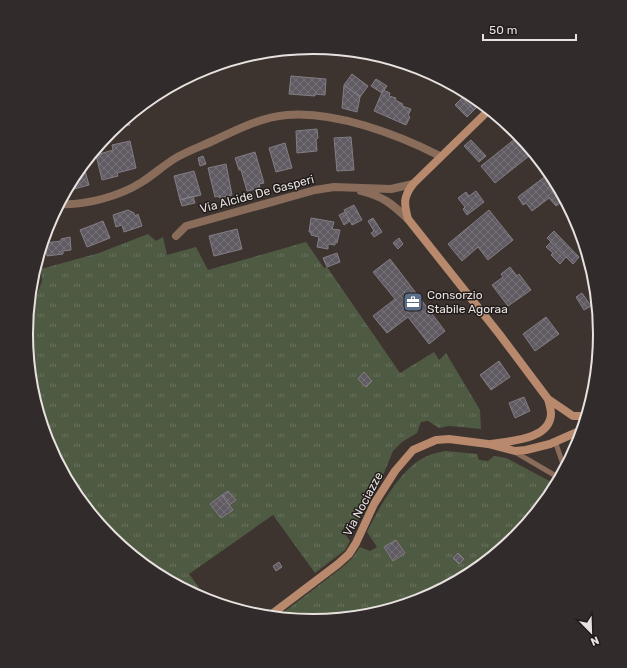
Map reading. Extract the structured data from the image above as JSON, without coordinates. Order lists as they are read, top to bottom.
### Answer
{
  "streets": {
    "street": ["Via Alcide De Gasperi", "Via Nociazze"]
  },
  "places": {
    "office": ["Consorzio Stabile Agoraa"]
  },
  "scale_bar": "50 m",
  "north": "bottom right"
}
